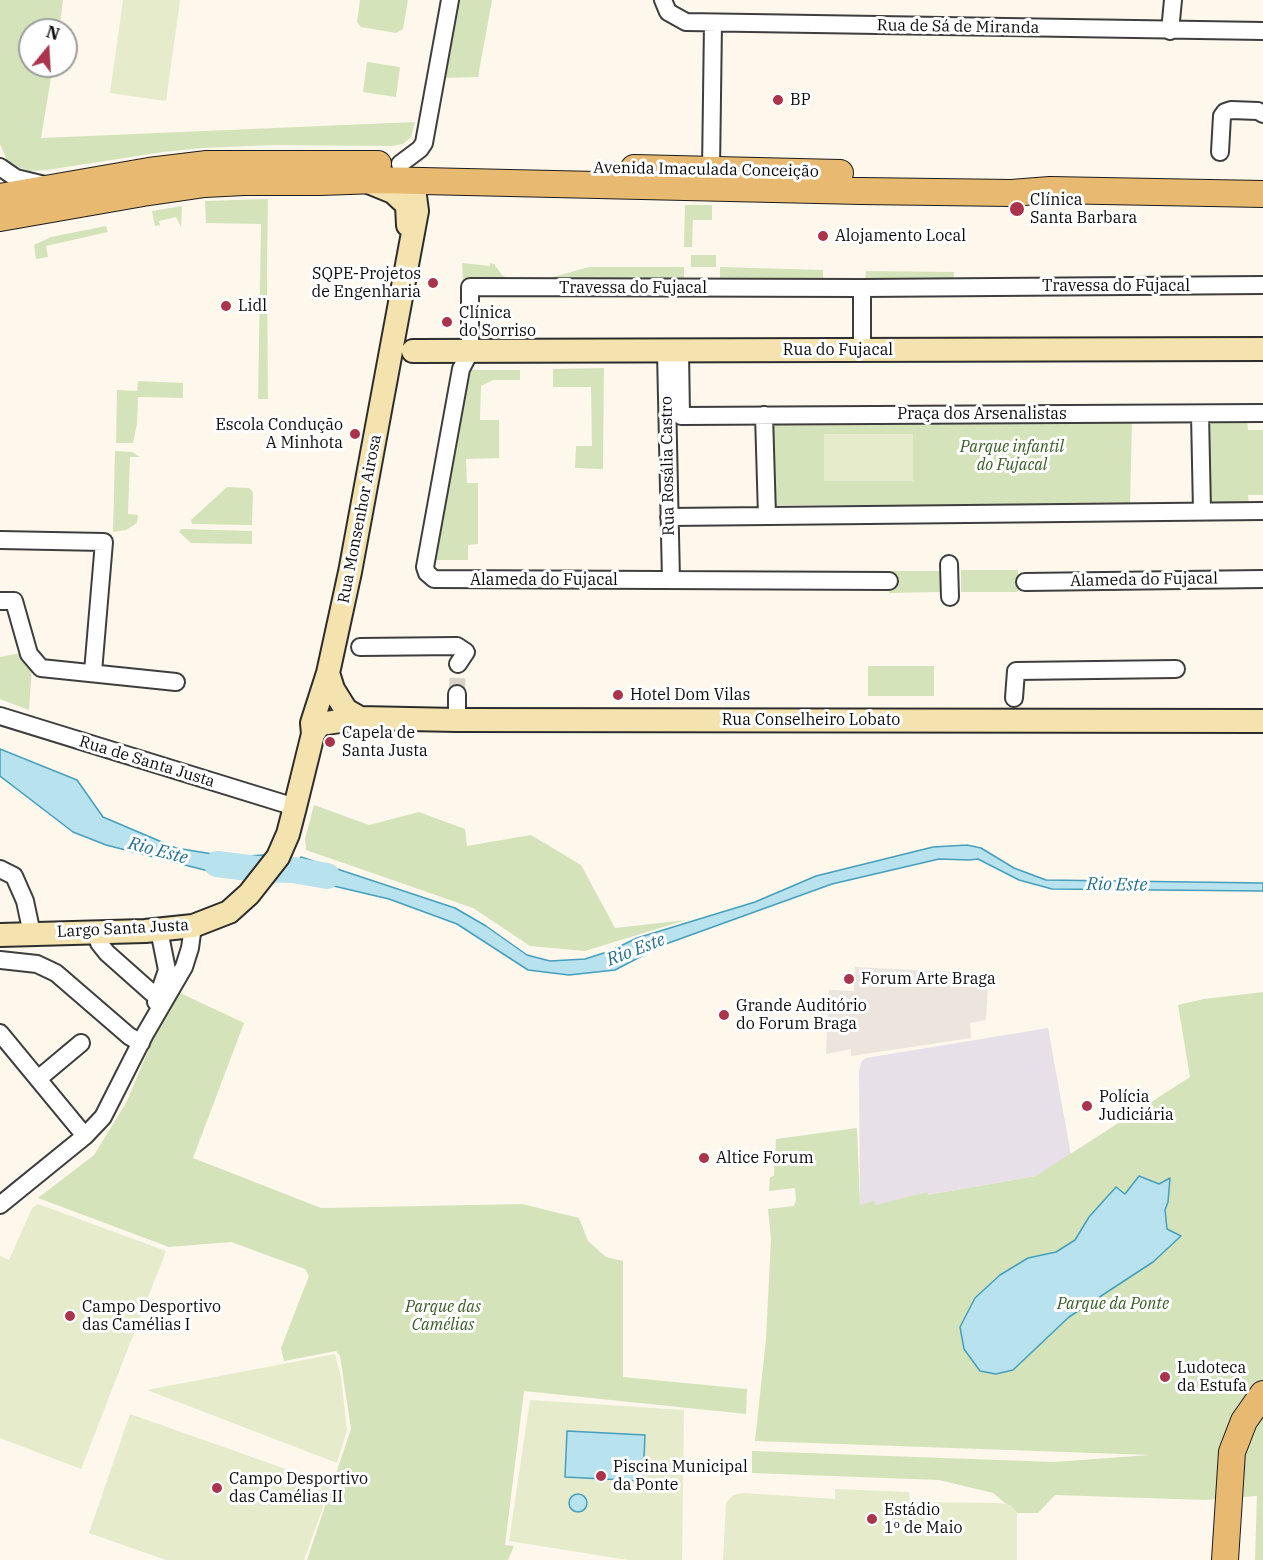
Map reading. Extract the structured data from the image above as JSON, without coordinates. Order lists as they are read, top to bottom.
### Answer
{
  "streets": {
    "main road": [
      "Avenida Imaculada Conceição",
      "Rua do Fujacal",
      "Rua Monsenhor Airosa",
      "Rua Conselheiro Lobato",
      "Largo Santa Justa"
    ],
    "street": [
      "Rua de Sá de Miranda",
      "Travessa do Fujacal",
      "Praça dos Arsenalistas",
      "Rua Rosália Castro",
      "Alameda do Fujacal",
      "Rua de Santa Justa"
    ]
  },
  "crossings": [
    ["Travessa do Fujacal", "Rua do Fujacal"],
    ["Travessa do Fujacal", "Alameda do Fujacal"],
    ["Rua do Fujacal", "Praça dos Arsenalistas"],
    ["Rua do Fujacal", "Rua Rosália Castro"],
    ["Rua do Fujacal", "Alameda do Fujacal"],
    ["Praça dos Arsenalistas", "Rua Rosália Castro"],
    ["Rua Rosália Castro", "Alameda do Fujacal"],
    ["Rua Monsenhor Airosa", "Rua Conselheiro Lobato"],
    ["Rua de Santa Justa", "Largo Santa Justa"]
  ],
  "water": ["Rio Este"],
  "parks": ["Parque infantil do Fujacal", "Parque da Ponte", "Parque das Camélias"],
  "places": [
    "BP",
    "Clínica Santa Barbara",
    "Alojamento Local",
    "SQPE-Projetos de Engenharia",
    "Lidl",
    "Clínica do Sorriso",
    "Escola Condução A Minhota",
    "Hotel Dom Vilas",
    "Capela de Santa Justa",
    "Forum Arte Braga",
    "Grande Auditório do Forum Braga",
    "Polícia Judiciária",
    "Altice Forum",
    "Campo Desportivo das Camélias I",
    "Ludoteca da Estufa",
    "Piscina Municipal da Ponte",
    "Campo Desportivo das Camélias II",
    "Estádio 1º de Maio"
  ],
  "north": "top"
}
